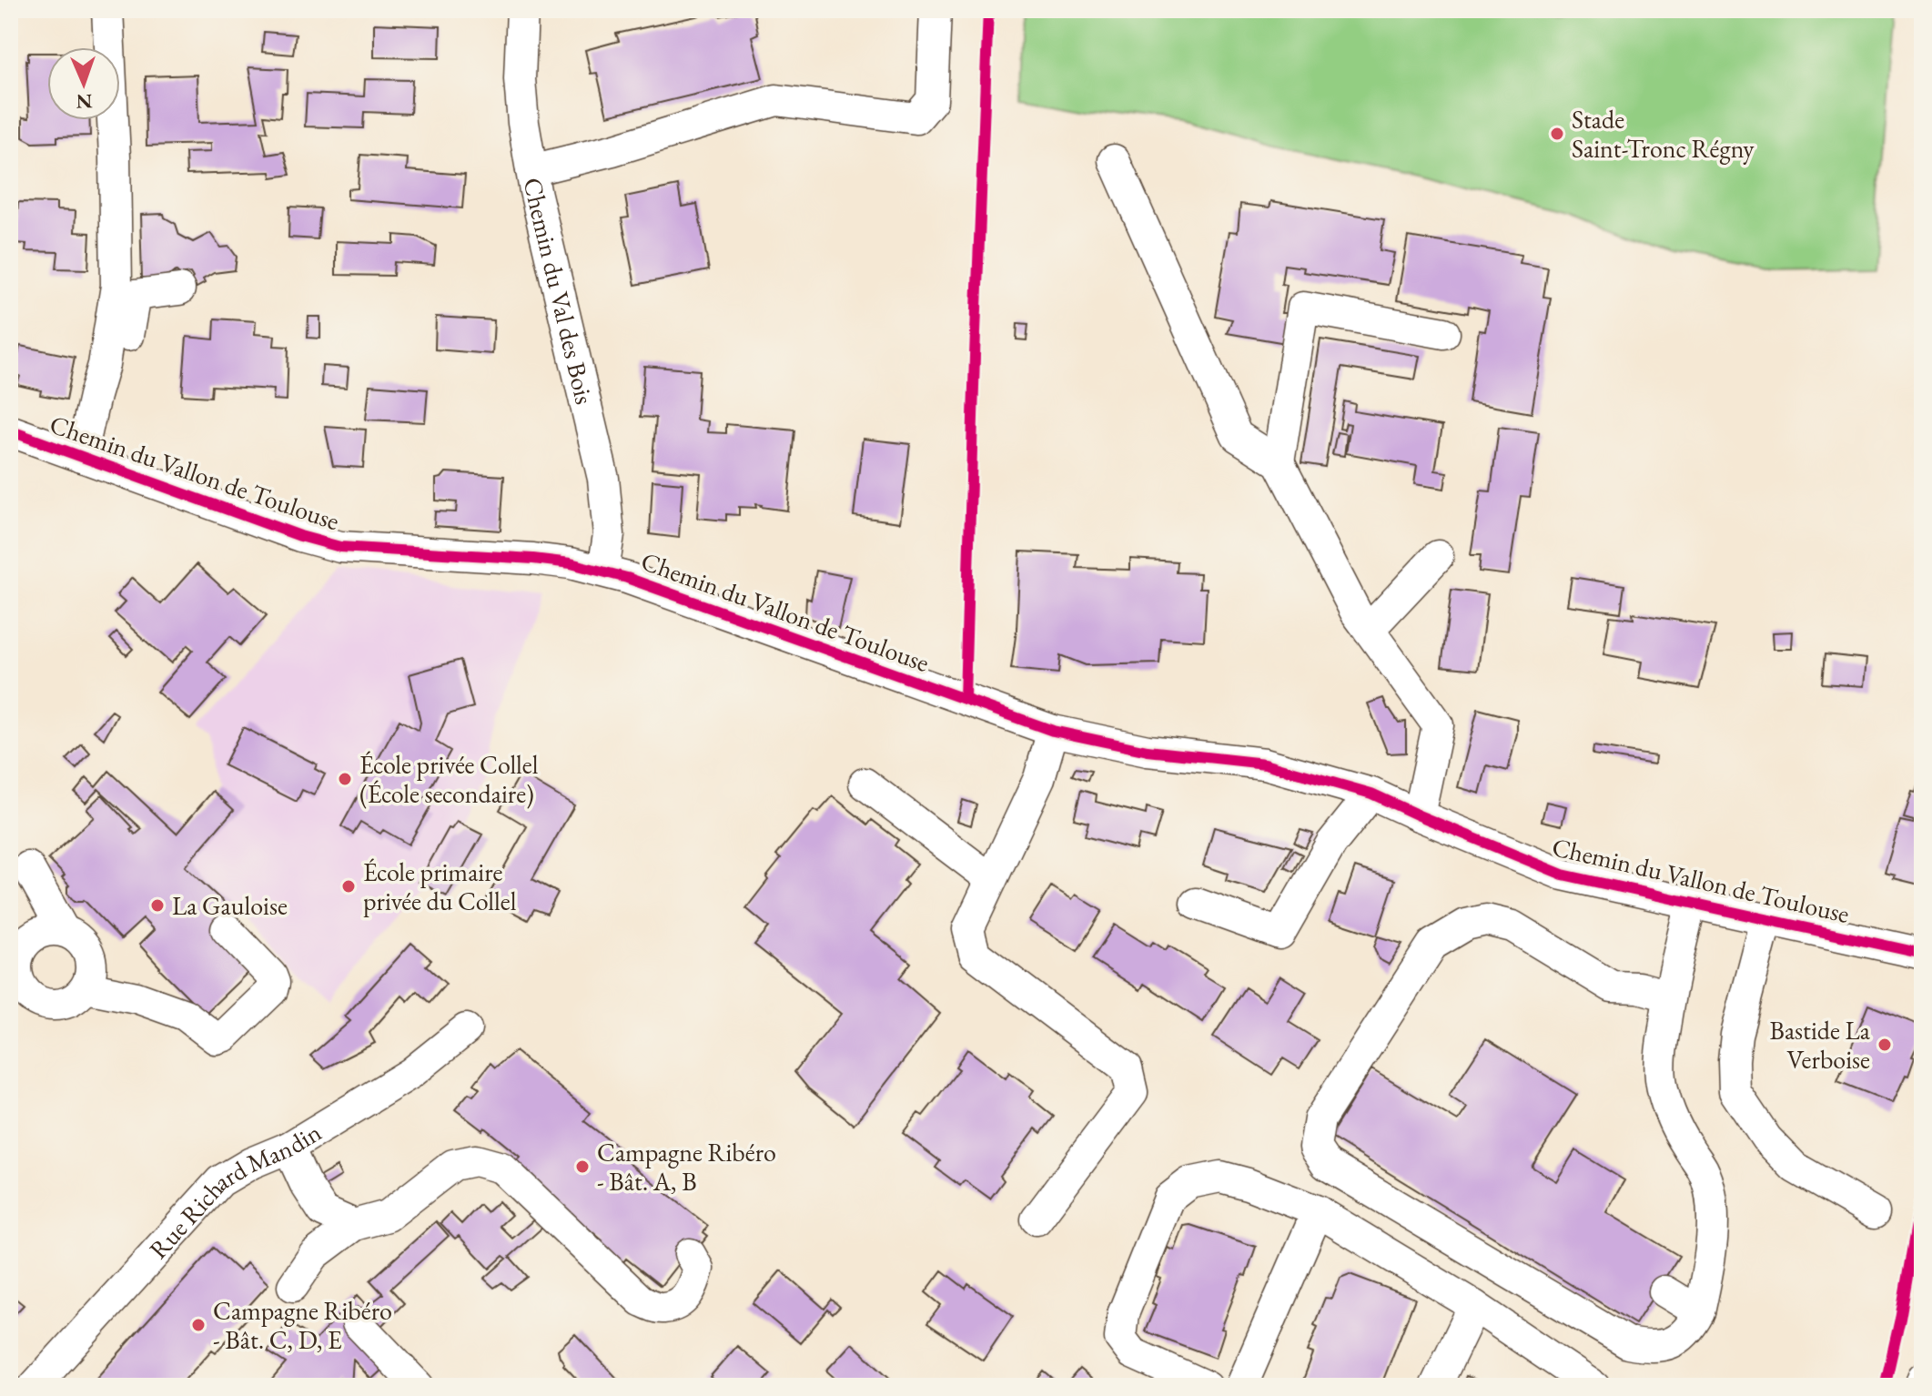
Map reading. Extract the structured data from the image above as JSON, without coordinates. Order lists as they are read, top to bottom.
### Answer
{
  "streets": {
    "street": ["Chemin du Val des Bois", "Chemin du Vallon de Toulouse", "Rue Richard Mandin"]
  },
  "crossings": [
    ["Chemin du Val des Bois", "Chemin du Vallon de Toulouse"]
  ],
  "places": [
    "Stade Saint-Tronc Régny",
    "École privée Collel (École secondaire)",
    "École primaire privée du Collel",
    "La Gauloise",
    "Bastide La Verboise",
    "Campagne Ribéro - Bât. A, B",
    "Campagne Ribéro - Bât. C, D, E"
  ],
  "north": "bottom"
}
